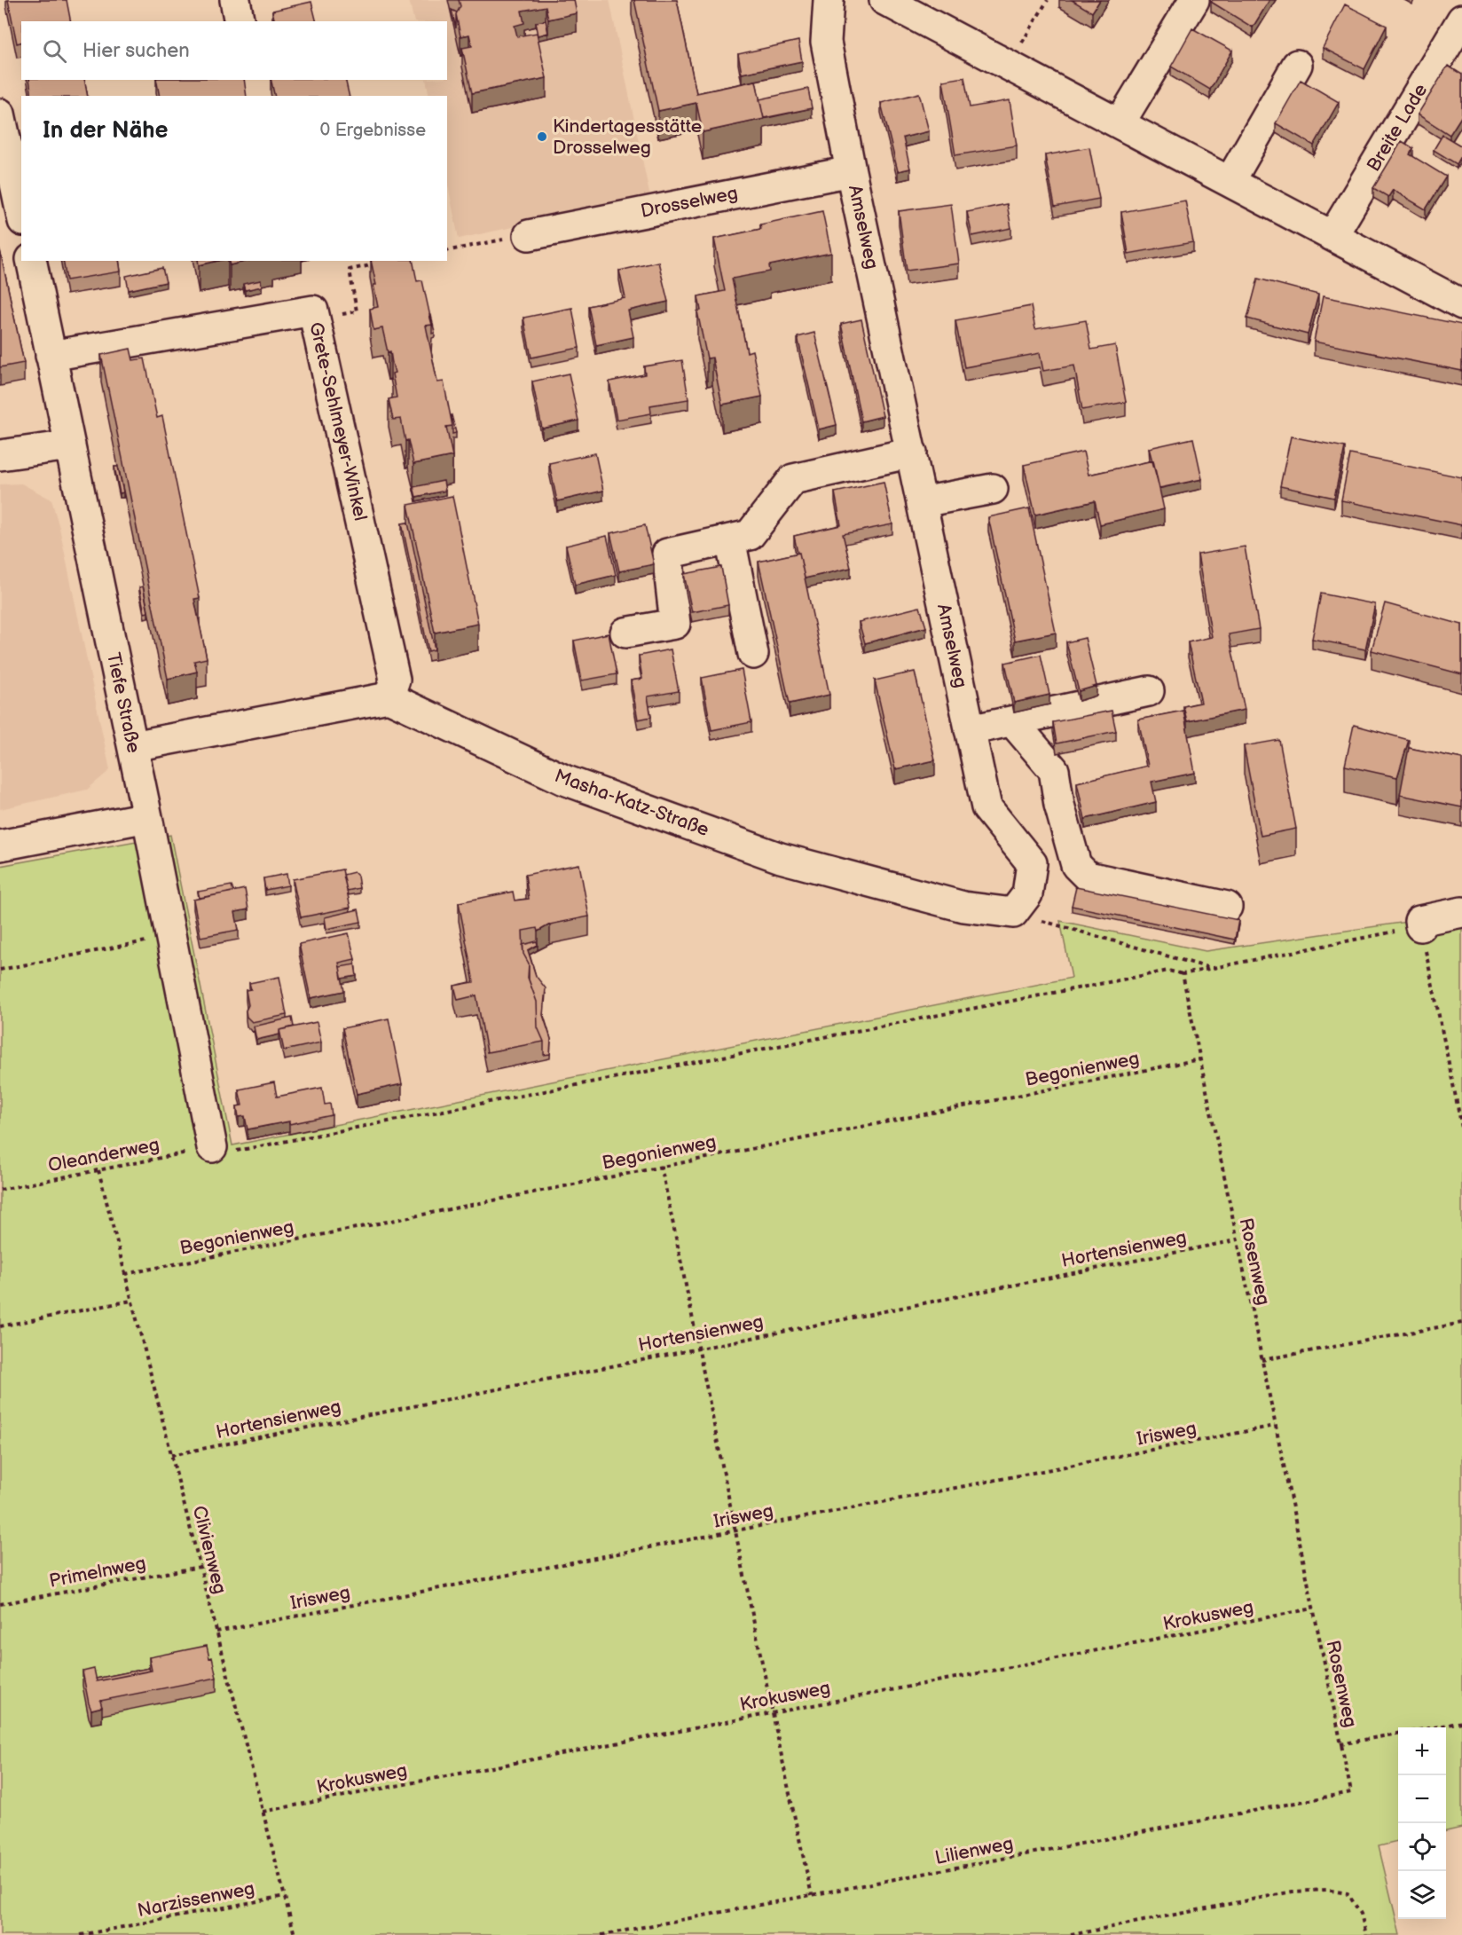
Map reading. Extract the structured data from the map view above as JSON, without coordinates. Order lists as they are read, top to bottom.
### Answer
{
  "streets": {
    "street": [
      "Breite Lade",
      "Drosselweg",
      "Amselweg",
      "Grete-Sehlmeyer-Winkel",
      "Tiefe Straße",
      "Masha-Katz-Straße"
    ],
    "path": [
      "Begonienweg",
      "Oleanderweg",
      "Hortensienweg",
      "Rosenweg",
      "Irisweg",
      "Clivienweg",
      "Primelnweg",
      "Krokusweg",
      "Lilienweg",
      "Narzissenweg"
    ]
  },
  "crossings": [
    ["Drosselweg", "Amselweg"],
    ["Amselweg", "Masha-Katz-Straße"],
    ["Grete-Sehlmeyer-Winkel", "Tiefe Straße"],
    ["Grete-Sehlmeyer-Winkel", "Masha-Katz-Straße"],
    ["Tiefe Straße", "Oleanderweg"],
    ["Begonienweg", "Rosenweg"],
    ["Begonienweg", "Clivienweg"],
    ["Oleanderweg", "Rosenweg"],
    ["Oleanderweg", "Clivienweg"],
    ["Hortensienweg", "Rosenweg"],
    ["Hortensienweg", "Clivienweg"],
    ["Rosenweg", "Irisweg"],
    ["Rosenweg", "Krokusweg"],
    ["Rosenweg", "Lilienweg"],
    ["Irisweg", "Clivienweg"],
    ["Clivienweg", "Primelnweg"],
    ["Clivienweg", "Krokusweg"],
    ["Clivienweg", "Narzissenweg"]
  ],
  "places": ["Kindertagesstätte Drosselweg"],
  "page": {
    "search": "Hier suchen",
    "heading": ["In der Nähe", "0 Ergebnisse"],
    "map_buttons": ["+", "−"]
  }
}
